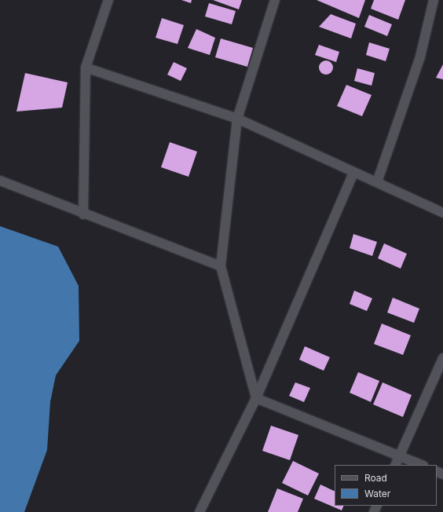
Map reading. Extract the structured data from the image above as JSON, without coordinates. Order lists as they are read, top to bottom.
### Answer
{
  "legend": ["Road", "Water"]
}
